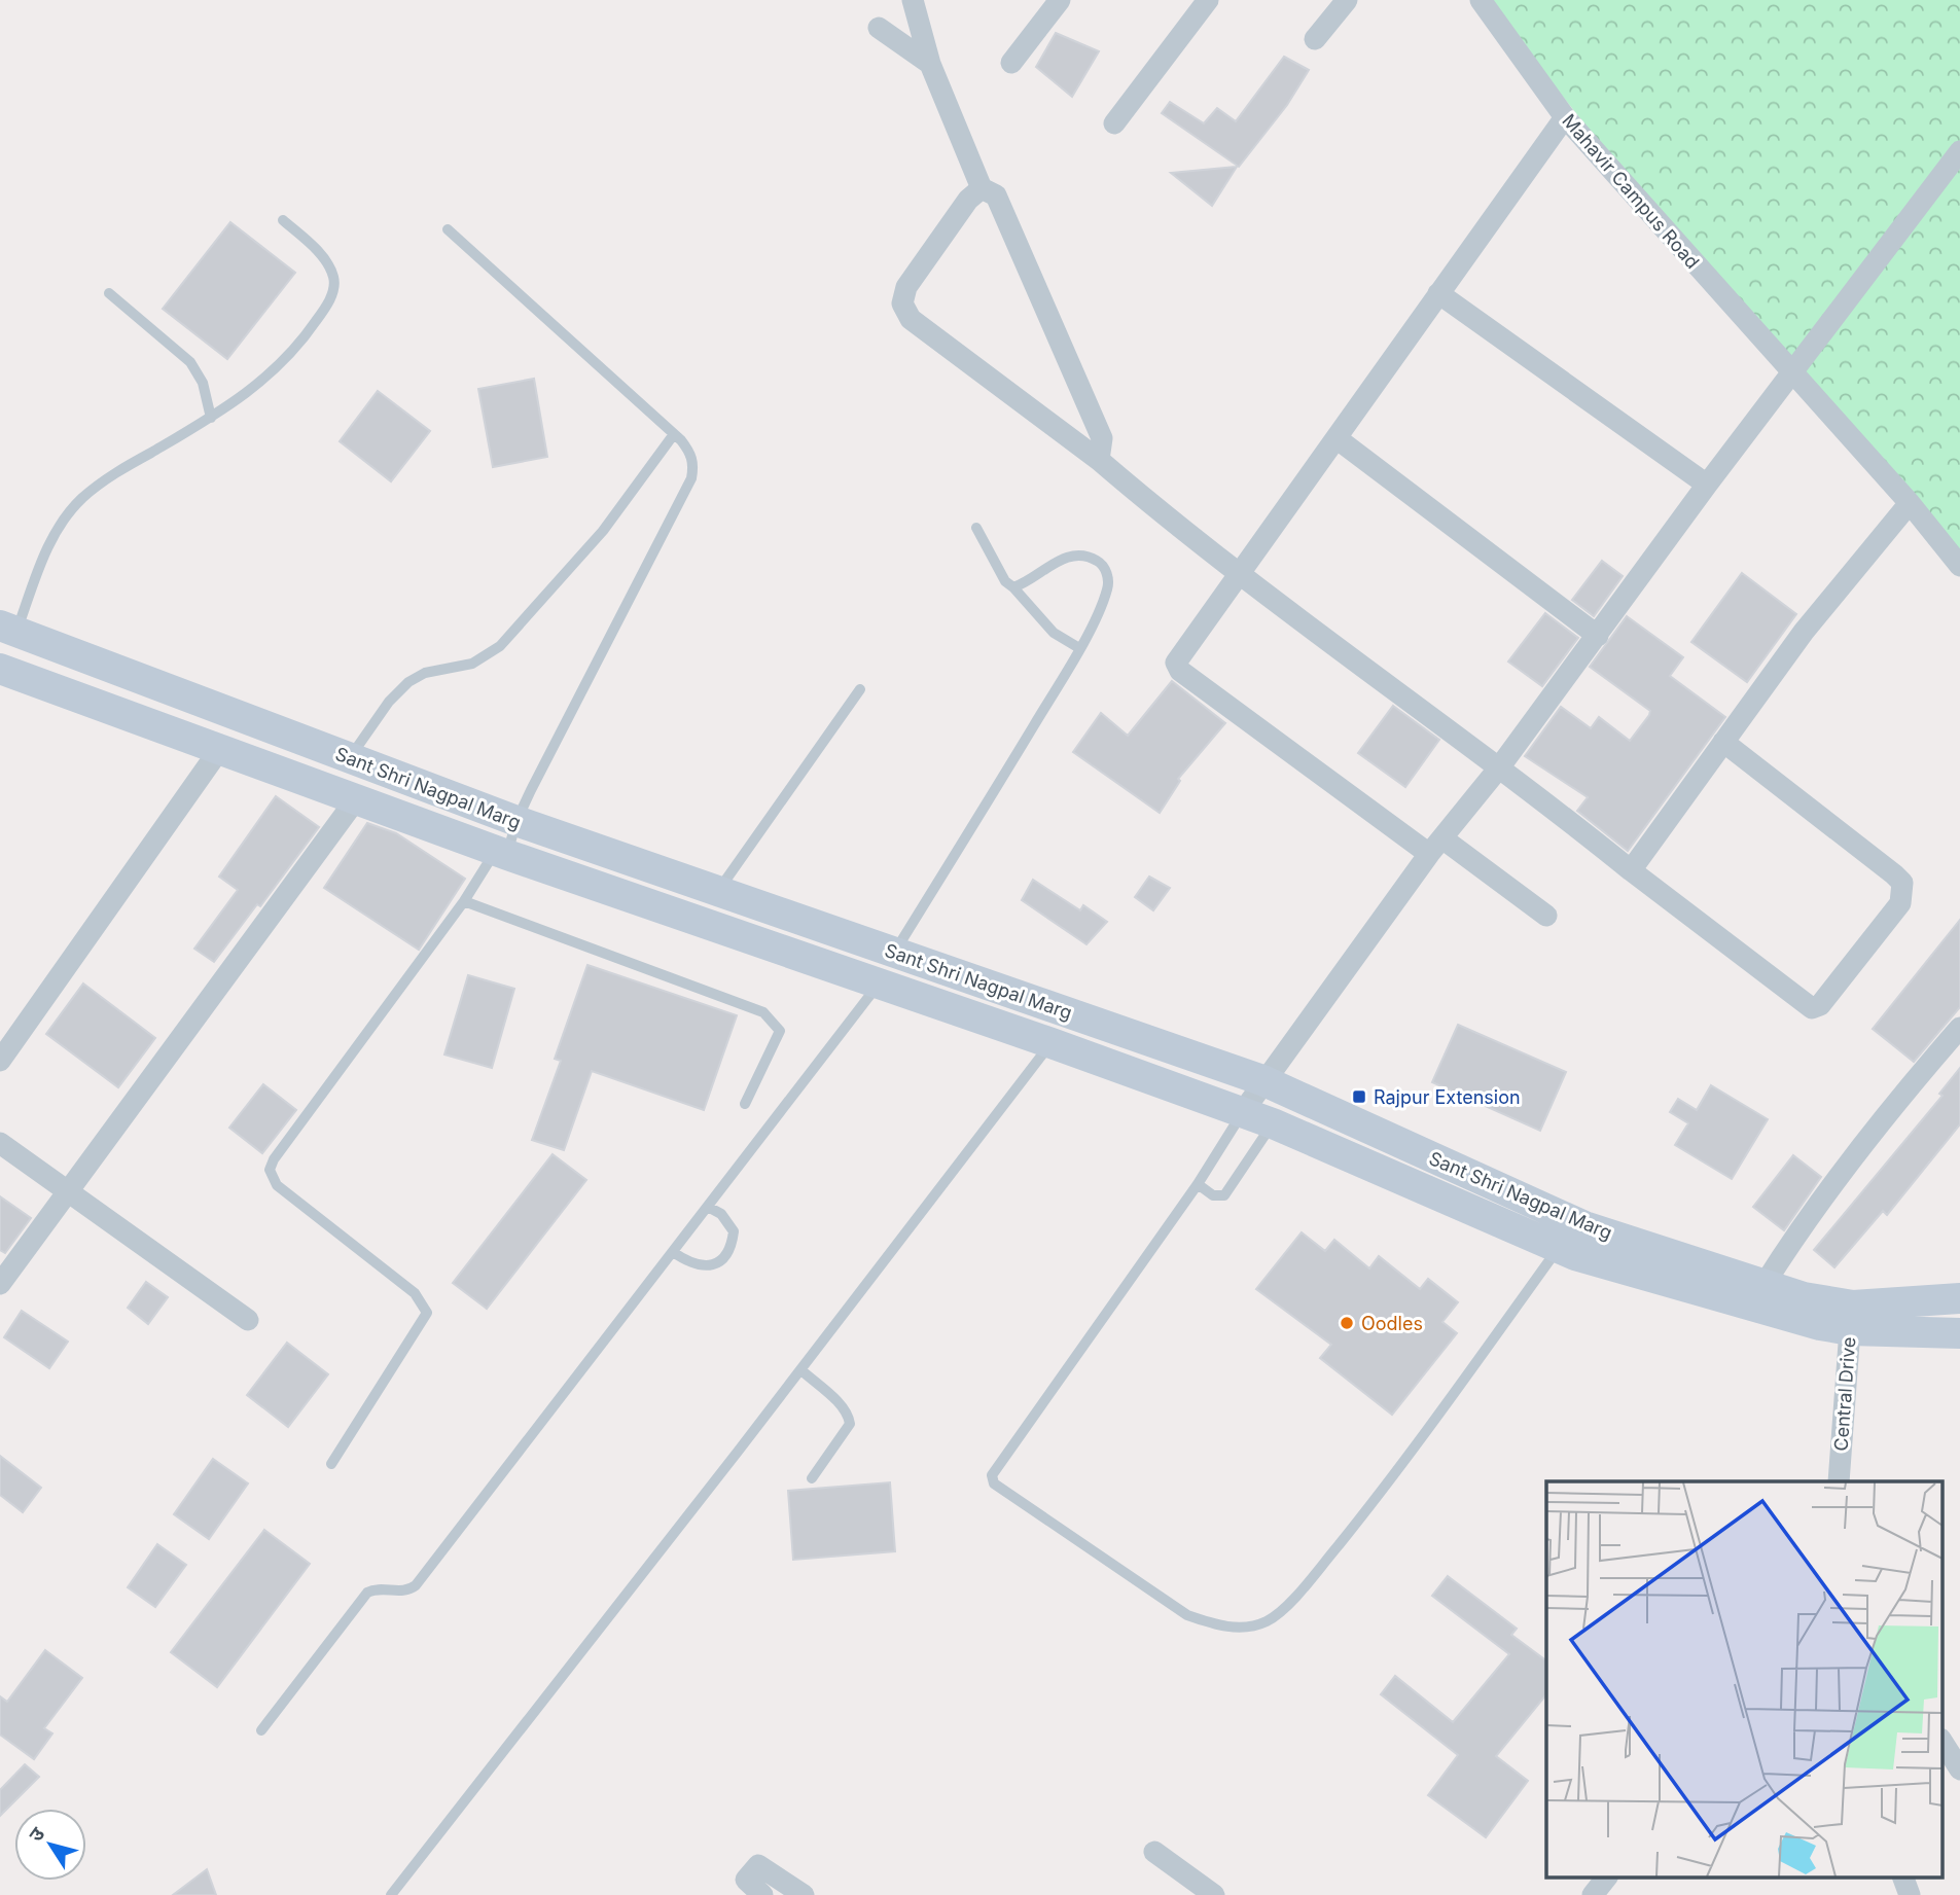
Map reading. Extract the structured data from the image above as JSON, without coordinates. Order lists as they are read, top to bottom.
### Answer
{
  "streets": {
    "main road": ["Sant Shri Nagpal Marg"],
    "street": ["Mahavir Campus Road", "Central Drive"]
  },
  "crossings": [
    ["Sant Shri Nagpal Marg", "Central Drive"]
  ],
  "places": {
    "transit": ["Rajpur Extension"],
    "other": ["Oodles"]
  },
  "north": "top left"
}
